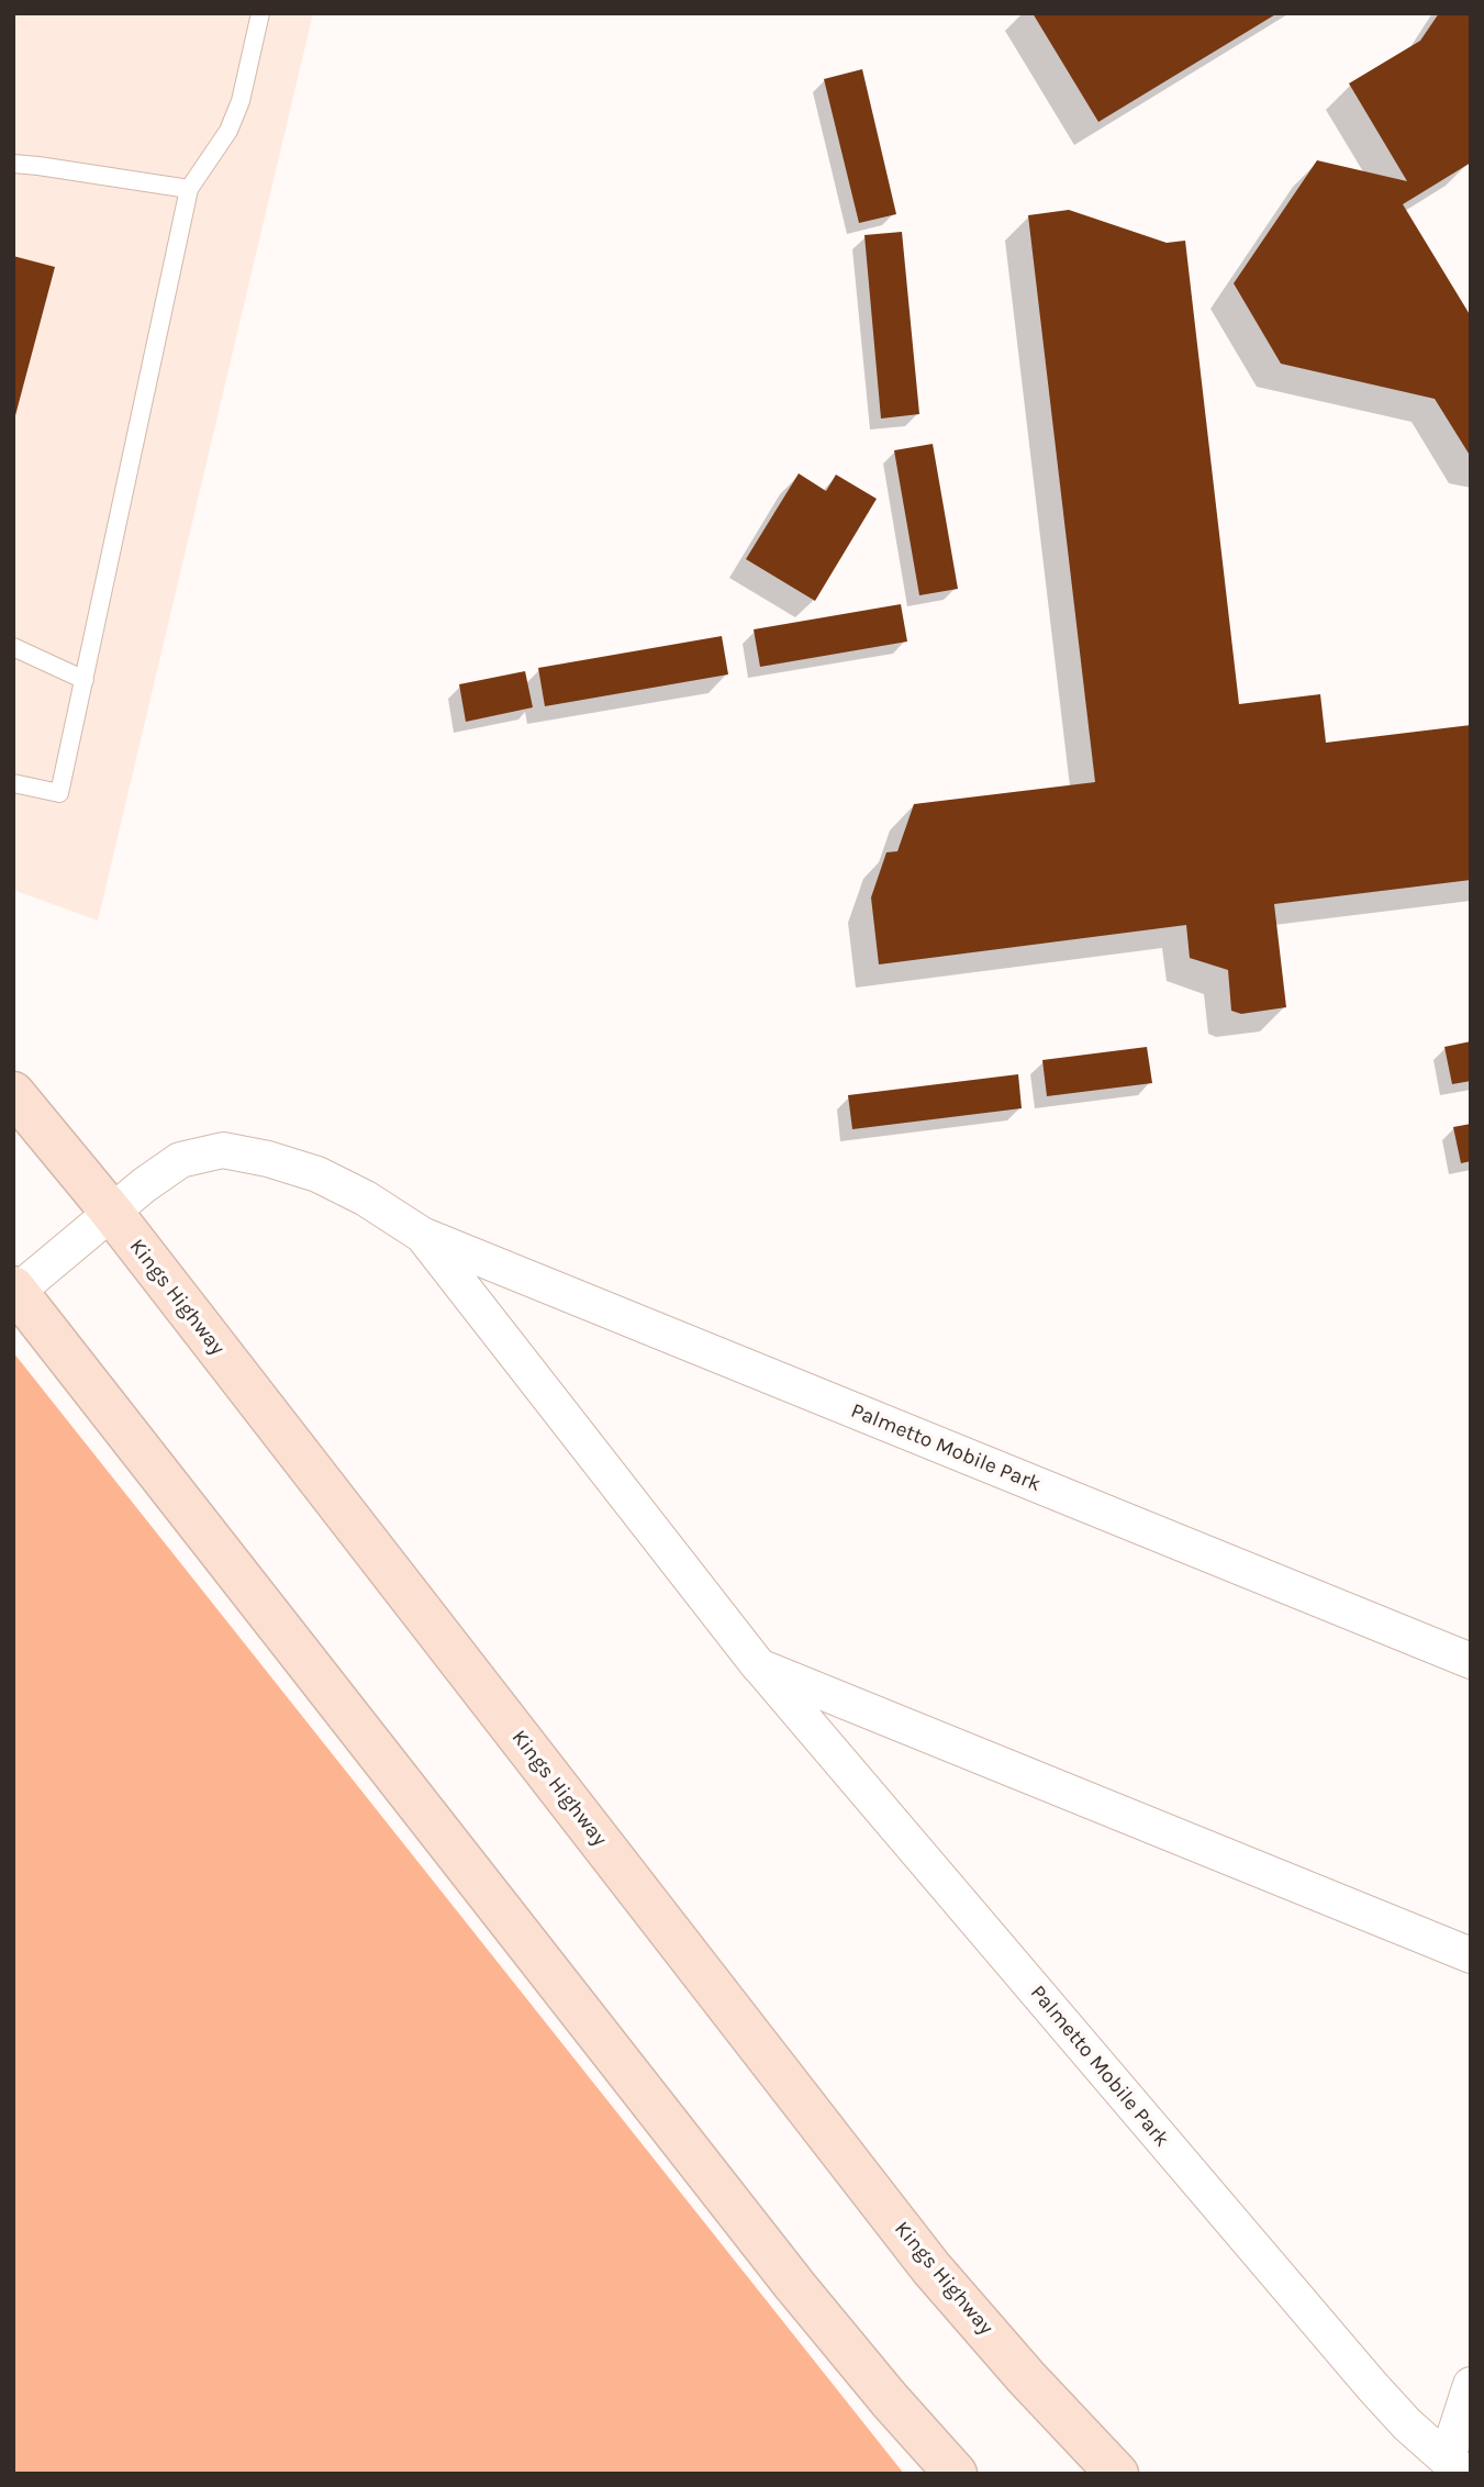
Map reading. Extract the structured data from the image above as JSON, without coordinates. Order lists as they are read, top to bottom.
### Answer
{
  "streets": {
    "main road": ["Kings Highway"],
    "street": ["Palmetto Mobile Park"]
  },
  "crossings": [
    ["Kings Highway", "Palmetto Mobile Park"]
  ]
}
